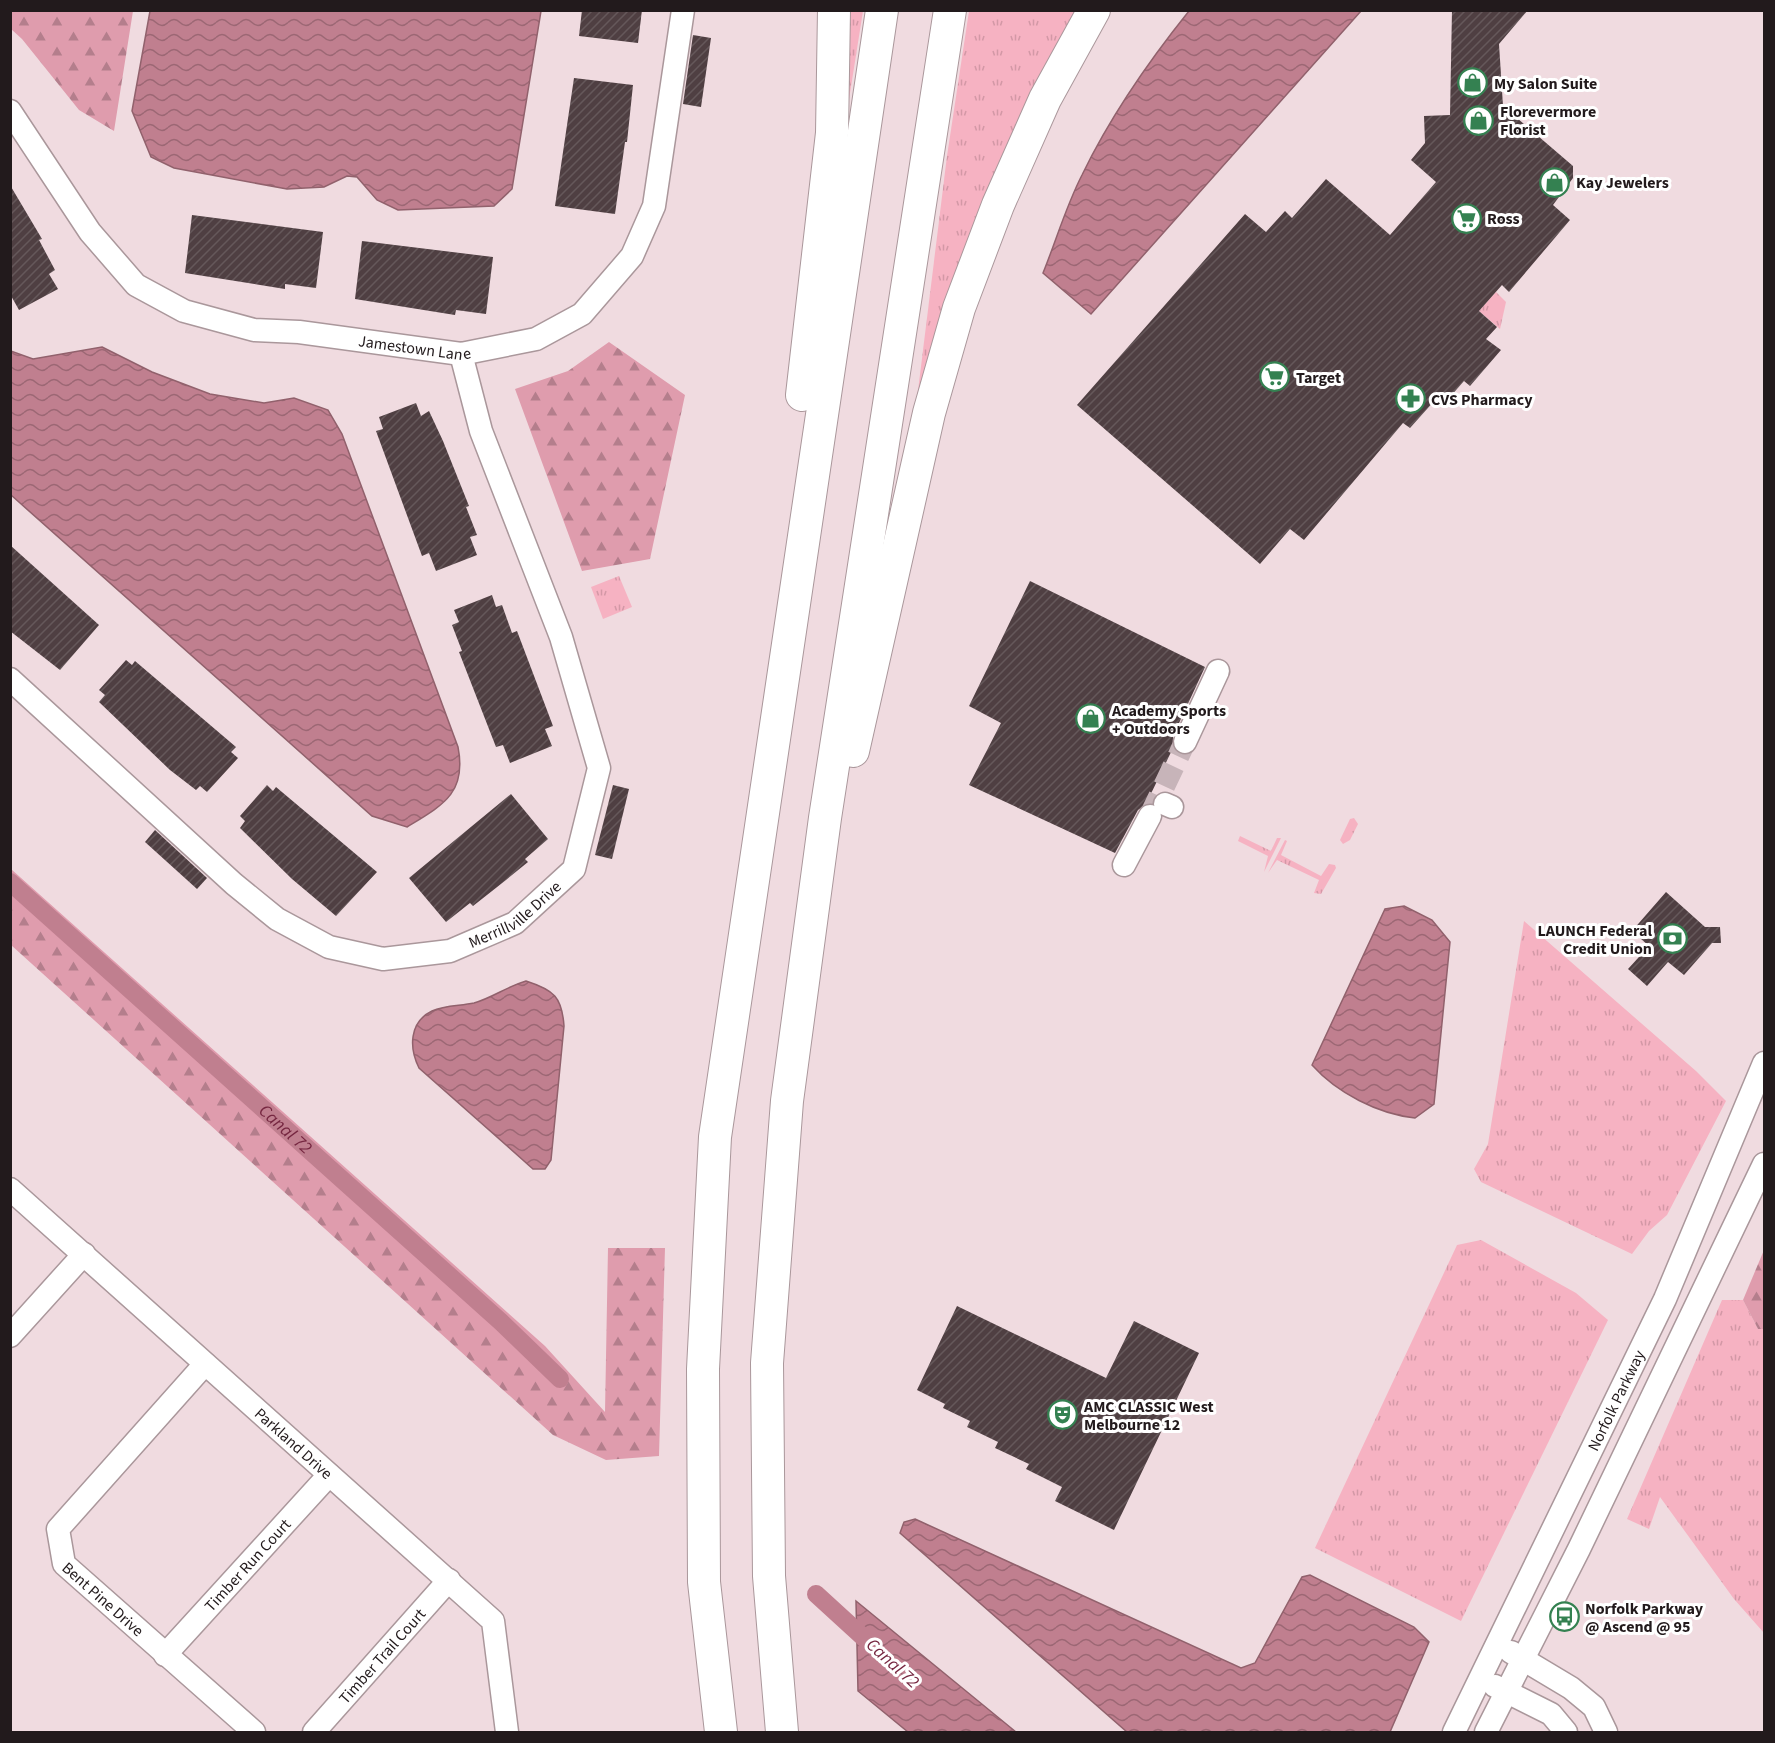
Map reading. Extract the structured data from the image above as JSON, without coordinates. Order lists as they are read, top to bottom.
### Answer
{
  "streets": {
    "street": [
      "Jamestown Lane",
      "Merrillville Drive",
      "Norfolk Parkway",
      "Parkland Drive",
      "Timber Run Court",
      "Bent Pine Drive",
      "Timber Trail Court"
    ]
  },
  "crossings": [
    ["Jamestown Lane", "Merrillville Drive"],
    ["Parkland Drive", "Timber Run Court"],
    ["Parkland Drive", "Bent Pine Drive"],
    ["Parkland Drive", "Timber Trail Court"],
    ["Timber Run Court", "Bent Pine Drive"]
  ],
  "water": ["Canal 72"],
  "places": {
    "shop": [
      "My Salon Suite",
      "Florevermore Florist",
      "Kay Jewelers",
      "Academy Sports + Outdoors"
    ],
    "supermarket": ["Ross", "Target"],
    "pharmacy": ["CVS Pharmacy"],
    "bank": ["LAUNCH Federal Credit Union"],
    "theatre": ["AMC CLASSIC West Melbourne 12"],
    "bus stop": ["Norfolk Parkway @ Ascend @ 95"]
  }
}
